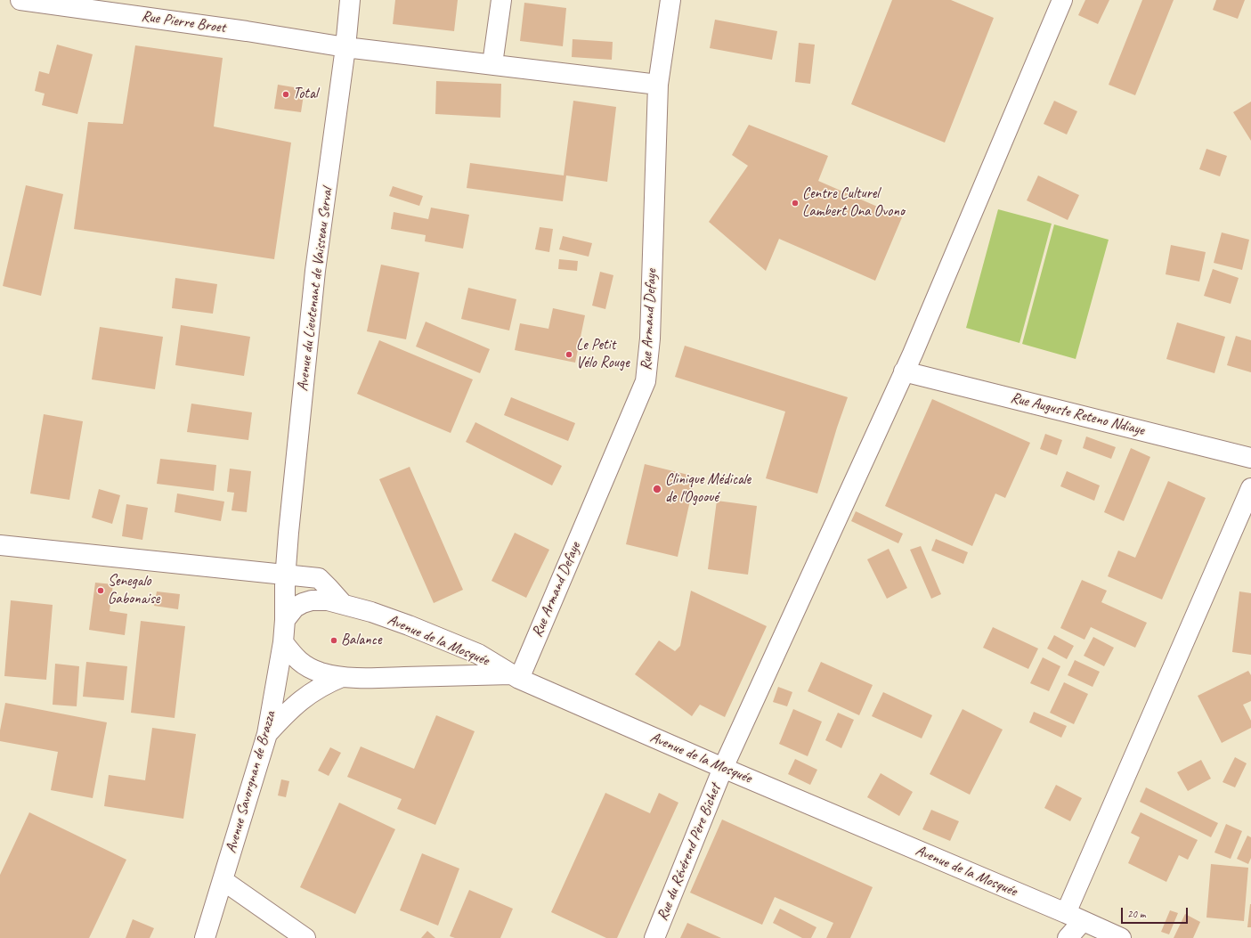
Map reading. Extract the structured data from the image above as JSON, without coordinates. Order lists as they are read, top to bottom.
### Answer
{
  "streets": {
    "street": [
      "Rue Pierre Broet",
      "Avenue du Lieutenant de Vaisseau Serval",
      "Rue Armand Defaye",
      "Rue Auguste Reteno Ndiaye",
      "Avenue de la Mosquée",
      "Avenue Savorgnan de Brazza",
      "Rue du Révérend Père Bichet"
    ]
  },
  "crossings": [
    ["Rue Pierre Broet", "Avenue du Lieutenant de Vaisseau Serval"],
    ["Rue Pierre Broet", "Rue Armand Defaye"],
    ["Avenue du Lieutenant de Vaisseau Serval", "Avenue Savorgnan de Brazza"],
    ["Rue Armand Defaye", "Avenue de la Mosquée"],
    ["Rue Auguste Reteno Ndiaye", "Rue du Révérend Père Bichet"],
    ["Avenue de la Mosquée", "Avenue Savorgnan de Brazza"],
    ["Avenue de la Mosquée", "Rue du Révérend Père Bichet"]
  ],
  "places": [
    "Total",
    "Centre Culturel Lambert Ona Ovono",
    "Le Petit Vélo Rouge",
    "Clinique Médicale de l'Ogooué",
    "Senegalo Gabonaise",
    "Balance"
  ],
  "scale_bar": "20 m"
}
